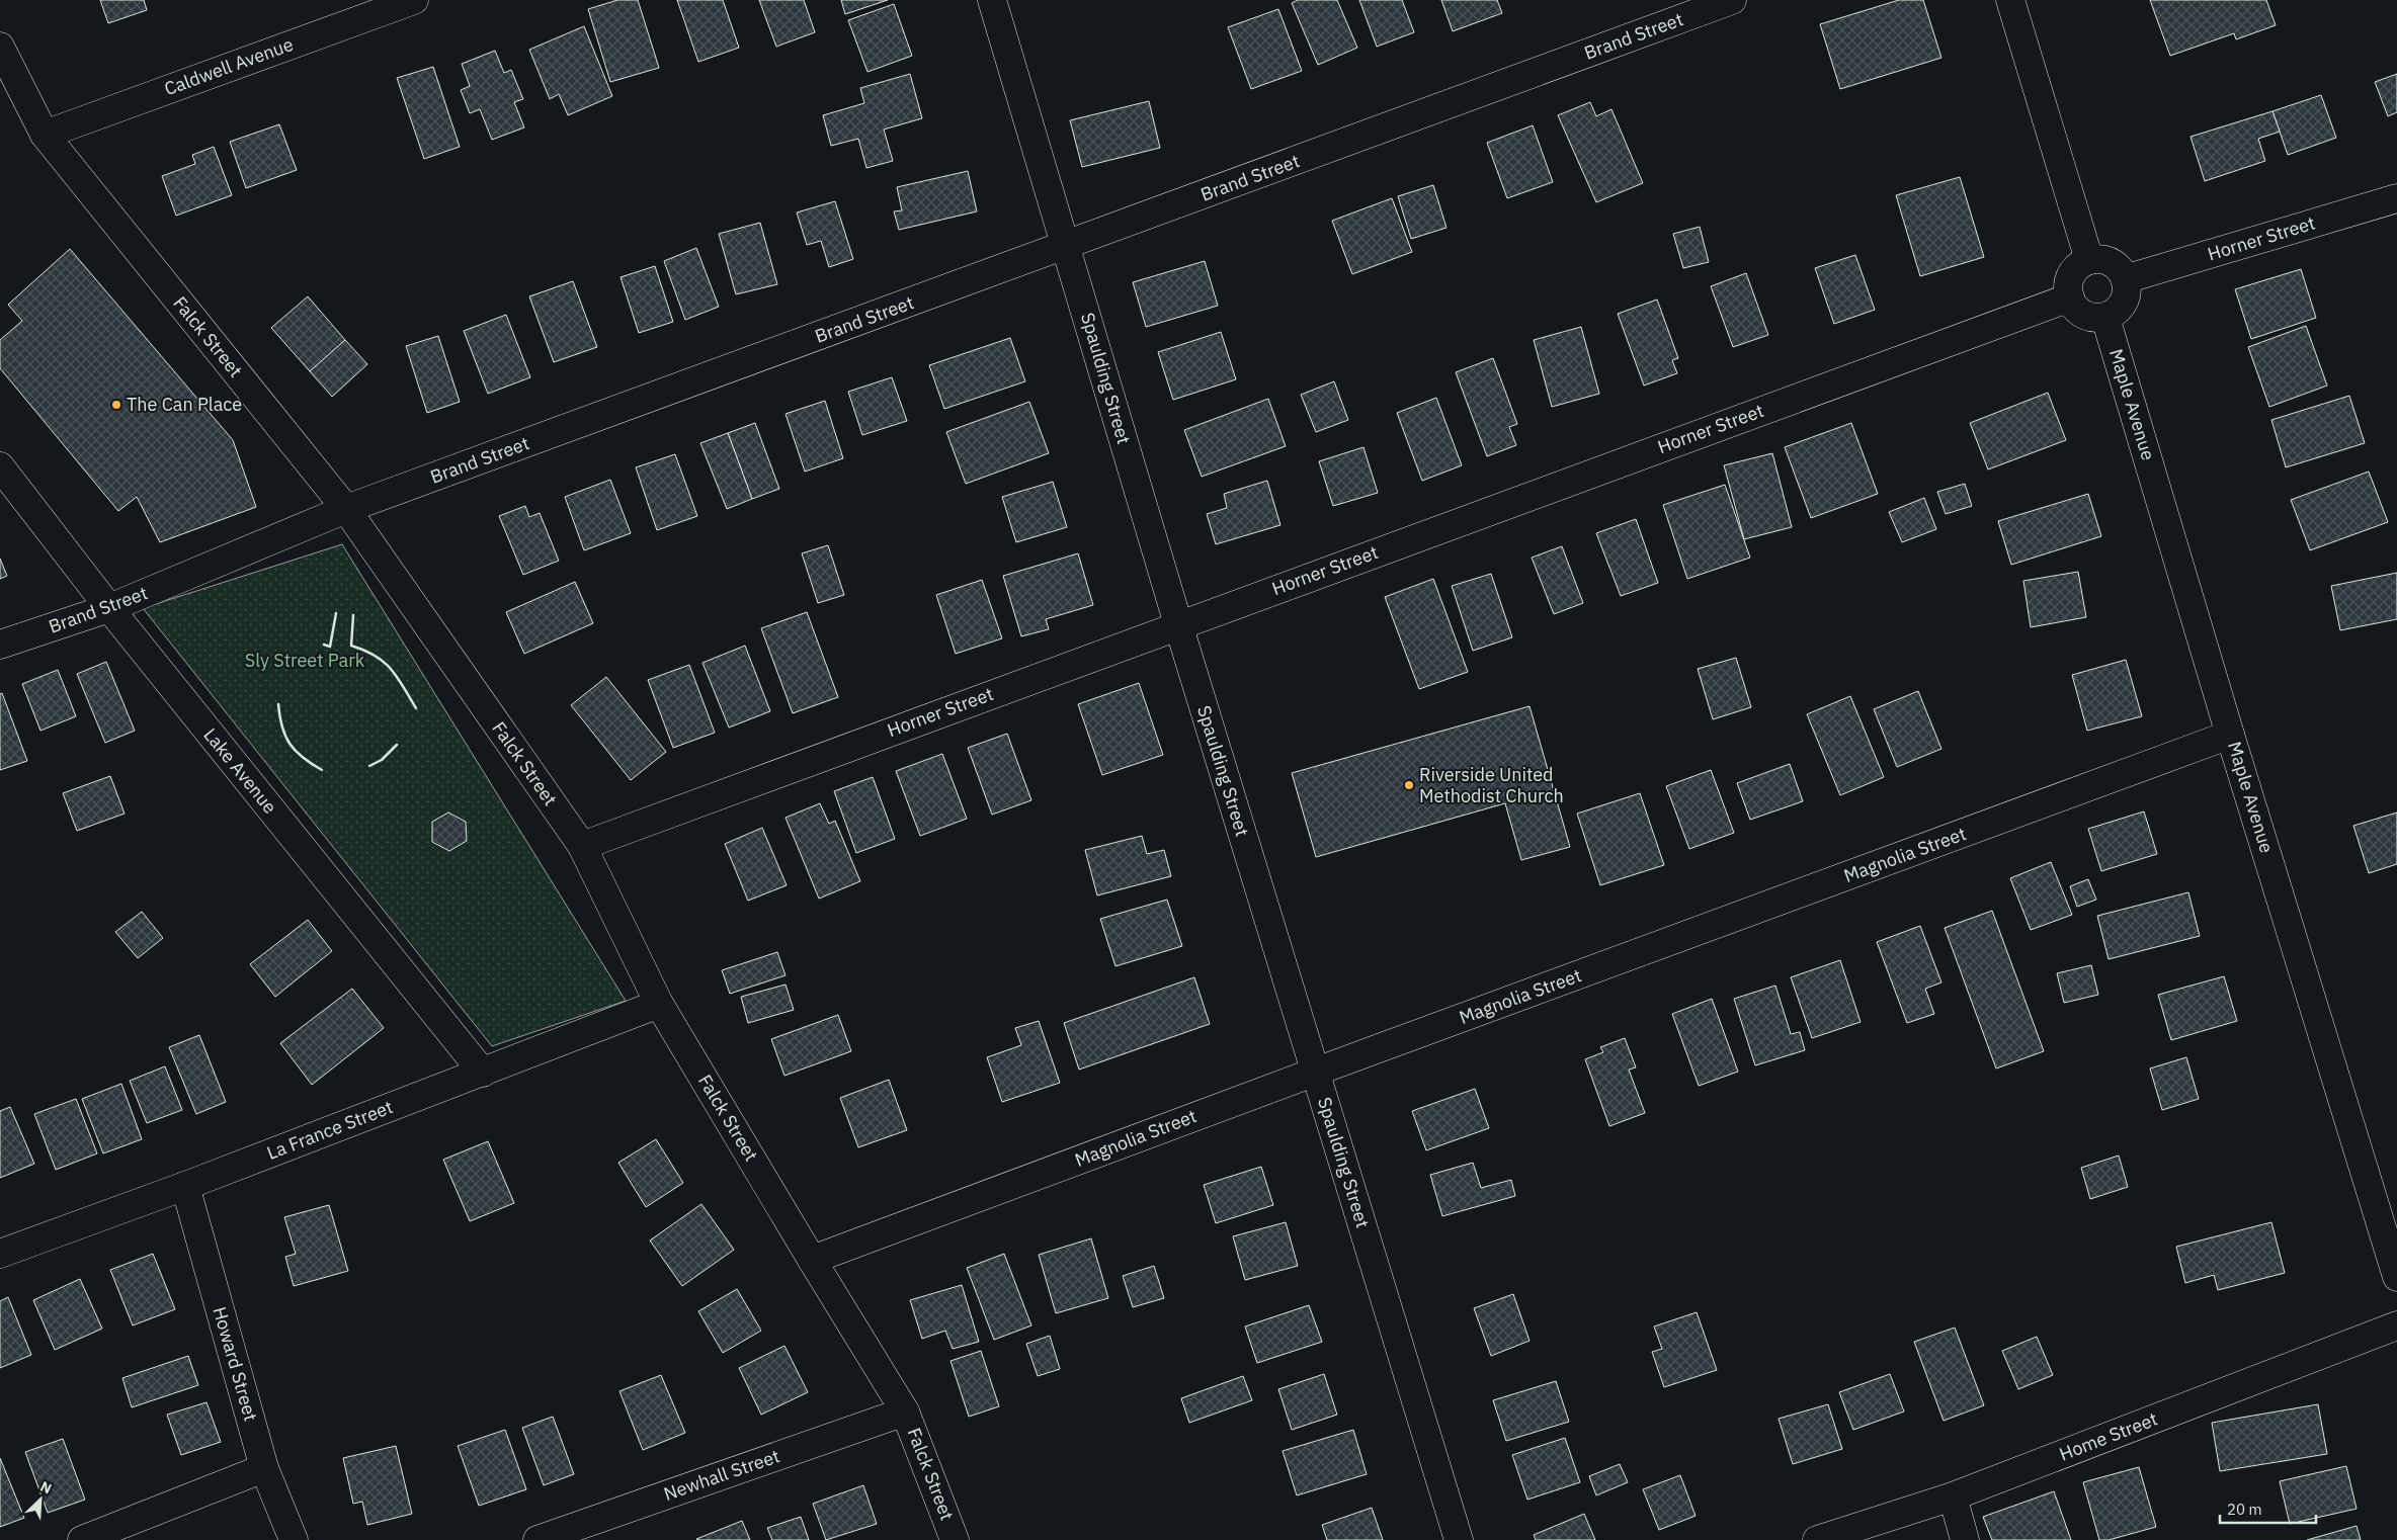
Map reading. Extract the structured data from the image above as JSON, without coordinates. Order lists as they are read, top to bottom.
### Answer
{
  "streets": {
    "street": [
      "Brand Street",
      "Caldwell Avenue",
      "Horner Street",
      "Falck Street",
      "Spaulding Street",
      "Maple Avenue",
      "Lake Avenue",
      "Magnolia Street",
      "La France Street",
      "Howard Street",
      "Home Street",
      "Newhall Street"
    ]
  },
  "crossings": [
    ["Brand Street", "Falck Street"],
    ["Brand Street", "Spaulding Street"],
    ["Brand Street", "Lake Avenue"],
    ["Caldwell Avenue", "Falck Street"],
    ["Horner Street", "Falck Street"],
    ["Horner Street", "Spaulding Street"],
    ["Horner Street", "Maple Avenue"],
    ["Falck Street", "Magnolia Street"],
    ["Falck Street", "La France Street"],
    ["Falck Street", "Newhall Street"],
    ["Spaulding Street", "Magnolia Street"],
    ["Maple Avenue", "Magnolia Street"],
    ["Lake Avenue", "La France Street"],
    ["La France Street", "Howard Street"]
  ],
  "parks": ["Sly Street Park"],
  "places": ["The Can Place", "Riverside United Methodist Church"],
  "scale_bar": "20 m",
  "north": "top right"
}
